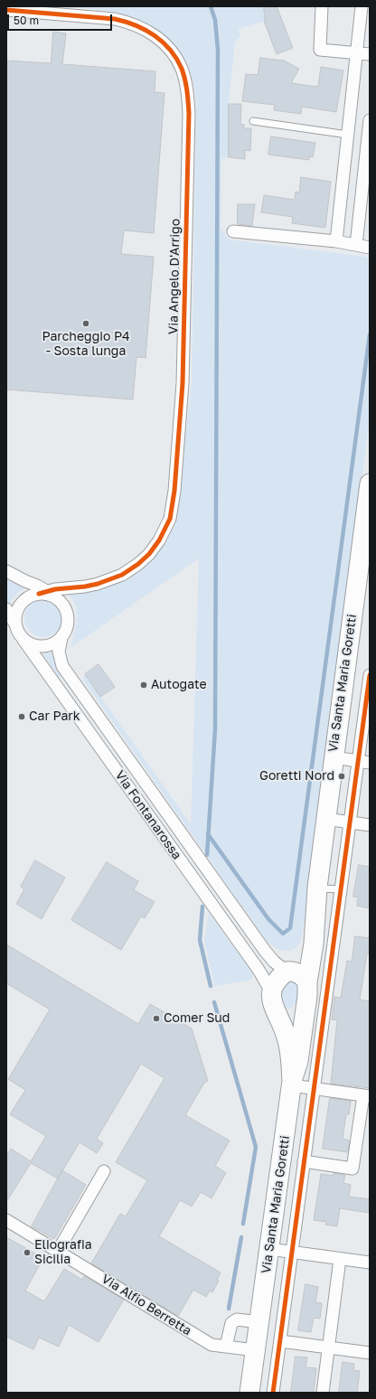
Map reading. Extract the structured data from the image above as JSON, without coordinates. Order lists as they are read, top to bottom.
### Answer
{
  "streets": {
    "main road": ["Via Santa Maria Goretti"],
    "street": ["Via Angelo D'Arrigo", "Via Fontanarossa", "Via Alfio Berretta"]
  },
  "crossings": [
    ["Via Angelo D'Arrigo", "Via Fontanarossa"],
    ["Via Santa Maria Goretti", "Via Fontanarossa"],
    ["Via Santa Maria Goretti", "Via Alfio Berretta"]
  ],
  "places": [
    "Parcheggio P4 - Sosta lunga",
    "Autogate",
    "Car Park",
    "Goretti Nord",
    "Comer Sud",
    "Eliografia Sicilia"
  ],
  "scale_bar": "50 m"
}
